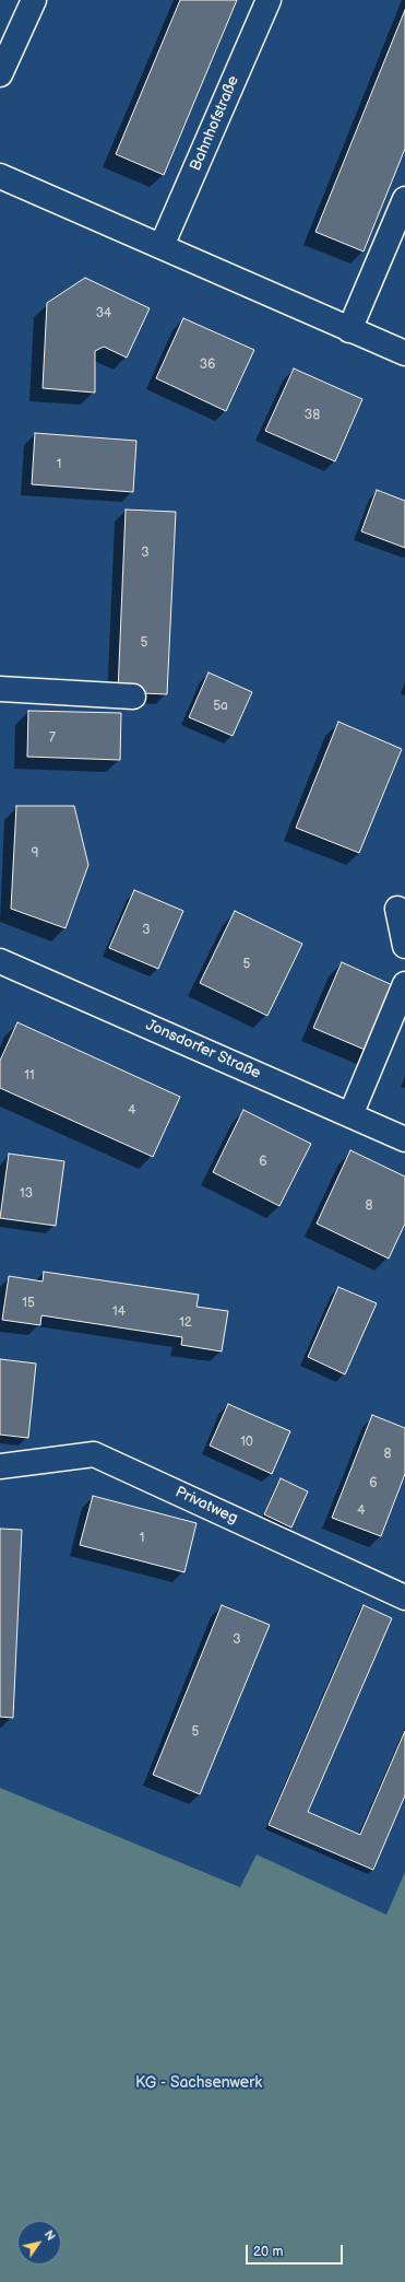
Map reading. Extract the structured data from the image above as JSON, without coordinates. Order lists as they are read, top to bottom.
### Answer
{
  "streets": {
    "street": ["Bahnhofstraße", "Jonsdorfer Straße", "Privatweg"]
  },
  "parks": ["KG - Sachsenwerk"],
  "house_numbers": [
    "34",
    "36",
    "38",
    "1",
    "3",
    "5",
    "5a",
    "7",
    "9",
    "3",
    "5",
    "11",
    "4",
    "6",
    "13",
    "8",
    "15",
    "14",
    "12",
    "10",
    "8",
    "6",
    "4",
    "1",
    "3",
    "5"
  ],
  "scale_bar": "20 m",
  "north": "top right"
}
